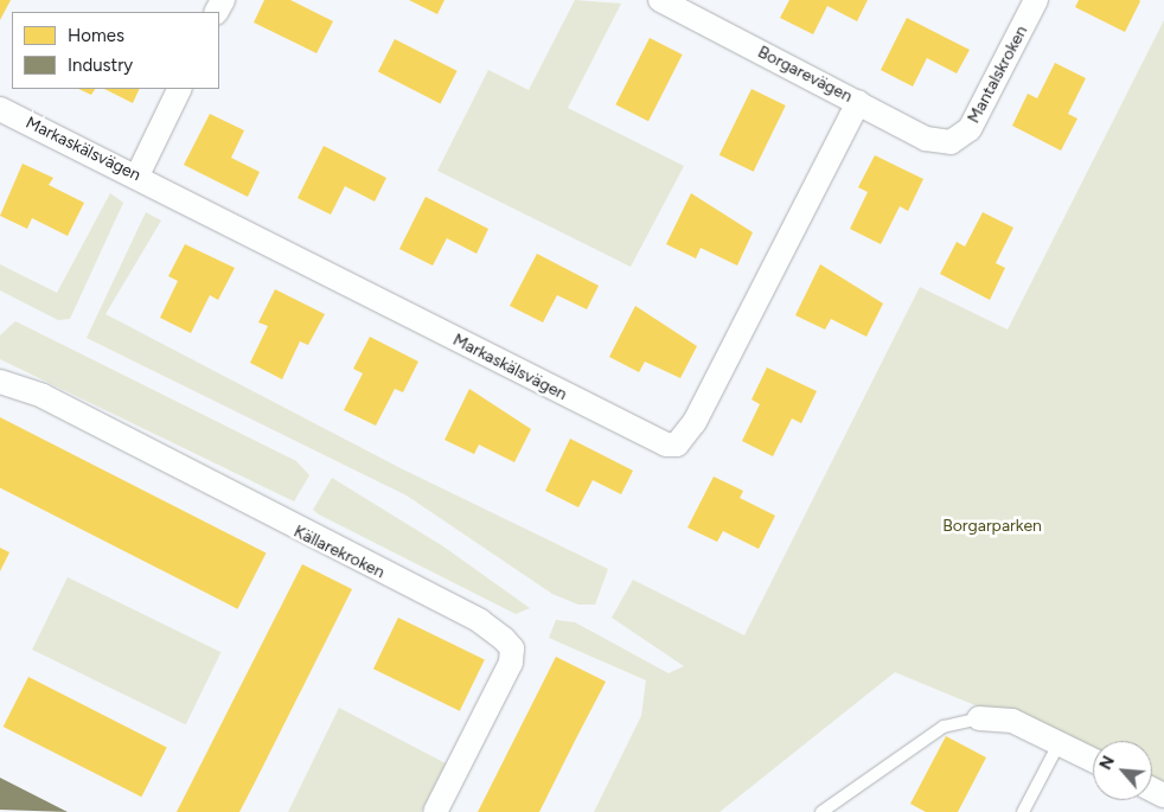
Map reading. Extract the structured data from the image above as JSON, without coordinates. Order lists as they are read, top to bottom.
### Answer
{
  "streets": {
    "street": [
      "Borgarevägen",
      "Mantalskroken",
      "Markaskälsvägen",
      "Källarekroken"
    ]
  },
  "crossings": [
    ["Borgarevägen", "Mantalskroken"],
    ["Borgarevägen", "Markaskälsvägen"]
  ],
  "parks": ["Borgarparken"],
  "legend": ["Homes", "Industry"],
  "north": "top left"
}
